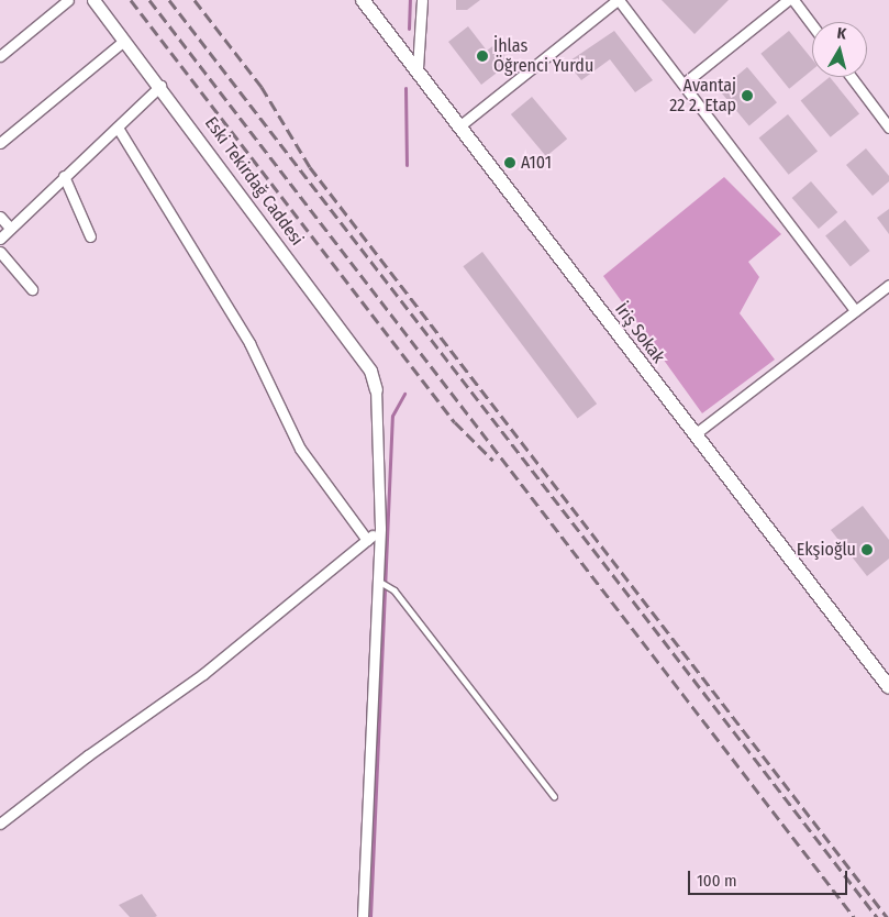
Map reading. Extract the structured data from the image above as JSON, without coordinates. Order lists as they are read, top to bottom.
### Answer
{
  "streets": {
    "main road": ["İriş Sokak"],
    "street": ["Eski Tekirdağ Caddesi"]
  },
  "places": [
    "İhlas Öğrenci Yurdu",
    "Avantaj 22 2. Etap",
    "A101",
    "Ekşioğlu"
  ],
  "scale_bar": "100 m",
  "north": "top"
}
